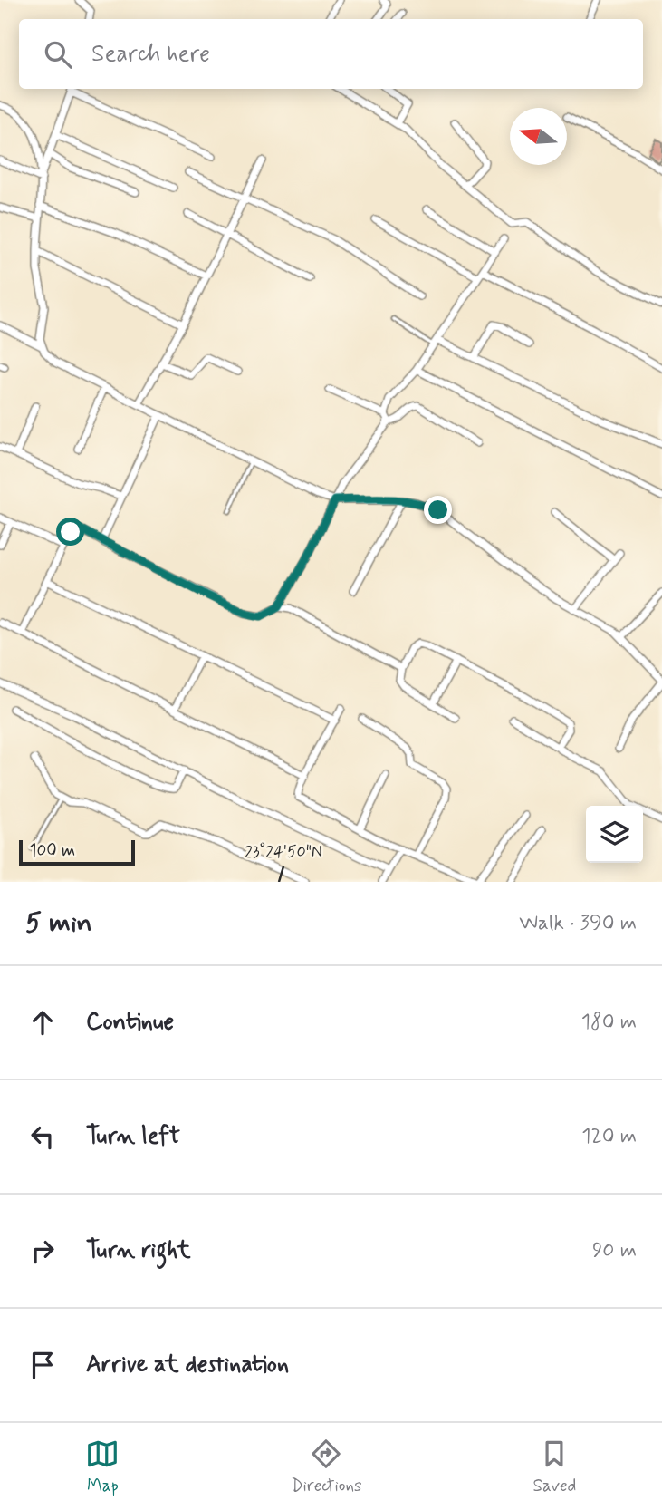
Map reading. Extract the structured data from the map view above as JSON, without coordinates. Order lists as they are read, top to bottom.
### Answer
{
  "scale_bar": "100 m",
  "north": "left",
  "page": {
    "search": "Search here",
    "scale": "100 m",
    "heading": ["5 min", "Walk · 390 m"],
    "list": [
      ["Continue", "180 m"],
      ["Turn left", "120 m"],
      ["Turn right", "90 m"],
      "Arrive at destination"
    ],
    "nav": ["Map", "Directions", "Saved"]
  },
  "coordinates": ["23°24'50\"N"]
}
